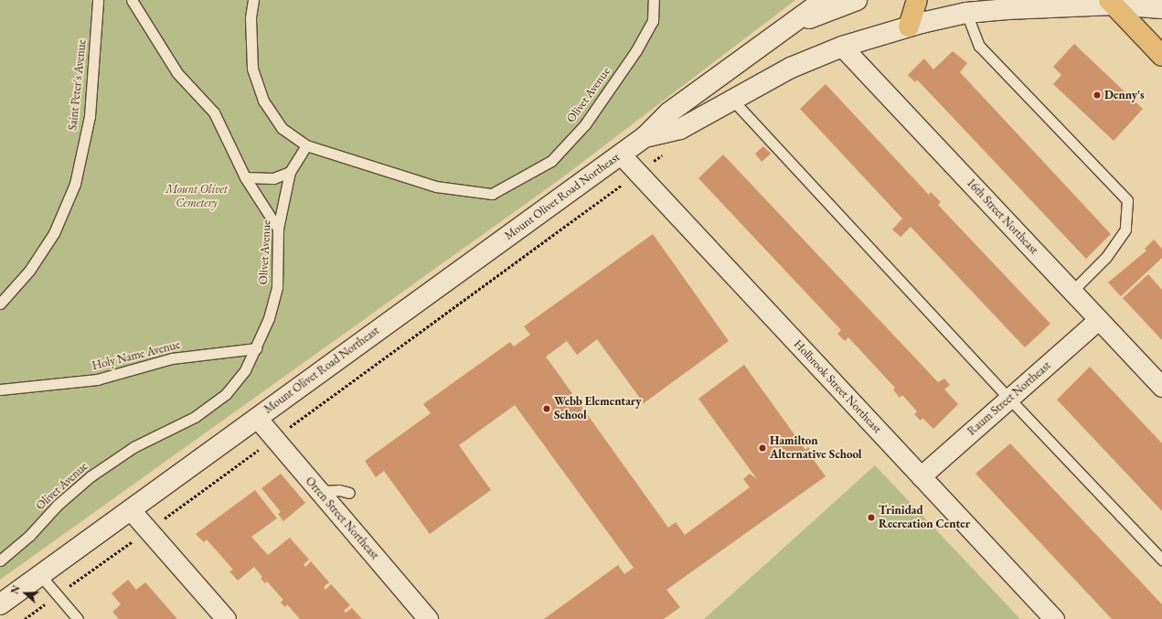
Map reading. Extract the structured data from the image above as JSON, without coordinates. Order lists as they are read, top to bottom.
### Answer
{
  "streets": {
    "main road": ["Mount Olivet Road Northeast"],
    "street": [
      "16th Street Northeast",
      "Holbrook Street Northeast",
      "Raum Street Northeast",
      "Orren Street Northeast"
    ],
    "lane": ["Saint Peter's Avenue", "Olivet Avenue", "Holy Name Avenue"]
  },
  "crossings": [
    ["Olivet Avenue", "Holy Name Avenue"],
    ["Mount Olivet Road Northeast", "16th Street Northeast"],
    ["Mount Olivet Road Northeast", "Holbrook Street Northeast"],
    ["Mount Olivet Road Northeast", "Orren Street Northeast"],
    ["16th Street Northeast", "Raum Street Northeast"],
    ["Holbrook Street Northeast", "Raum Street Northeast"]
  ],
  "parks": ["Mount Olivet Cemetery"],
  "places": [
    "Denny's",
    "Webb Elementary School",
    "Hamilton Alternative School",
    "Trinidad Recreation Center"
  ],
  "north": "left"
}
